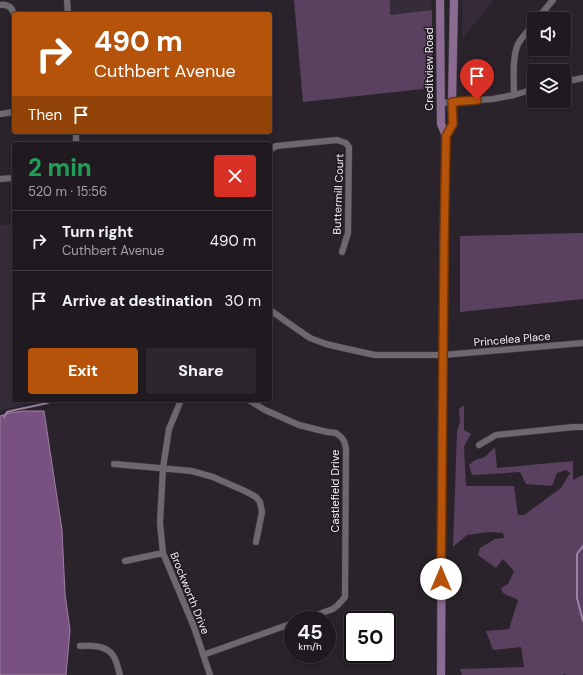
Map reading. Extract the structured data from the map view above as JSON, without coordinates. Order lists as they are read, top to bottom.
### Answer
{
  "streets": {
    "main road": ["Creditview Road"],
    "street": [
      "Buttermill Court",
      "Princelea Place",
      "Castlefield Drive",
      "Brockworth Drive"
    ]
  },
  "crossings": [
    ["Creditview Road", "Princelea Place"]
  ],
  "page": {
    "turn": ["490 m", "Cuthbert Avenue"],
    "then": "Then",
    "heading": ["2 min", "520 m · 15:56"],
    "list": [
      {
        "name": "Turn right",
        "note": "Cuthbert Avenue",
        "value": "490 m"
      },
      {
        "name": "Arrive at destination",
        "value": "30 m"
      }
    ],
    "buttons": ["Exit", "Share"],
    "speed": "45 km/h",
    "limit": "50"
  }
}
